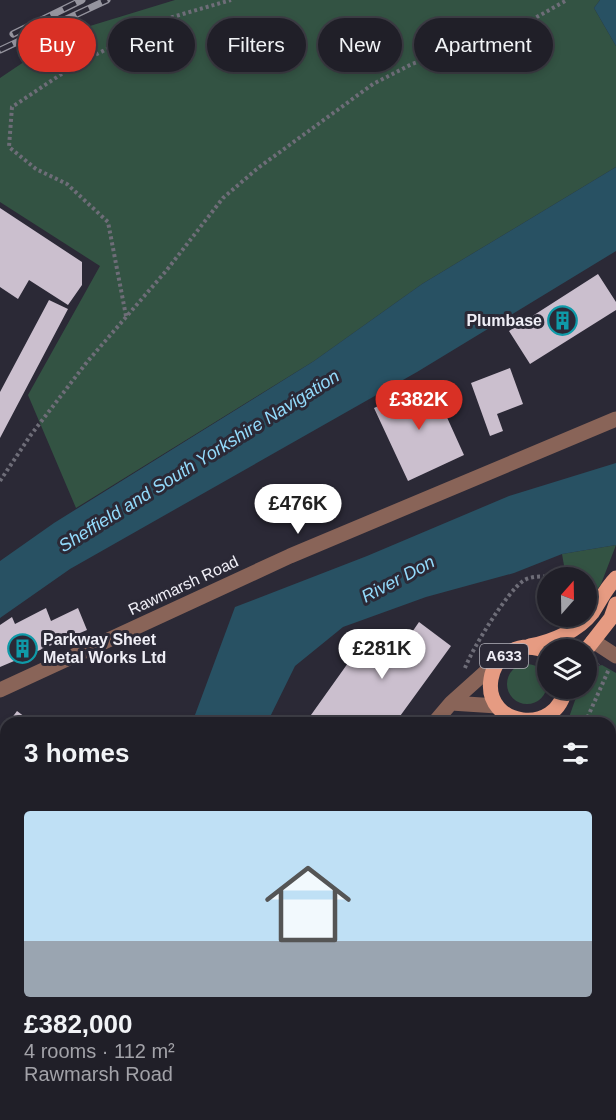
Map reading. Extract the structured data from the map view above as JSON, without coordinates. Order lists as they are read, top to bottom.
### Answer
{
  "streets": {
    "main road": ["A633"],
    "street": ["Rawmarsh Road"]
  },
  "water": ["Sheffield and South Yorkshire Navigation", "River Don"],
  "places": {
    "building": ["Plumbase", "Parkway Sheet Metal Works Ltd"]
  },
  "north": "top",
  "page": {
    "chip": [
      "Buy",
      "Rent",
      "Filters",
      "New",
      "Apartment"
    ],
    "price": ["£382K", "£476K", "£281K"],
    "heading": "3 homes",
    "list": [
      {
        "name": "£382,000",
        "note": "4 rooms · 112 m² · Rawmarsh Road"
      }
    ]
  }
}
